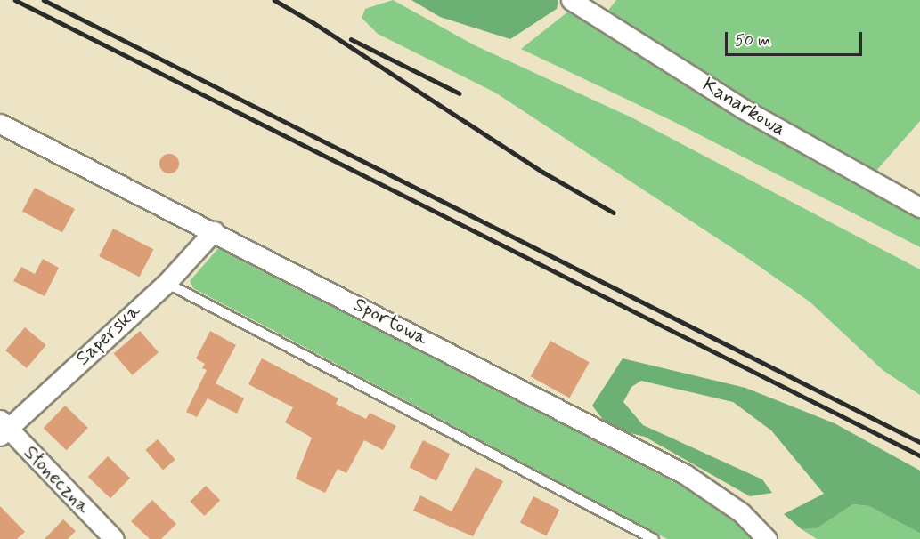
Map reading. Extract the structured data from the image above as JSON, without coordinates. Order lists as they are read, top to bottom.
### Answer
{
  "streets": {
    "street": [
      "Kanarkowa",
      "Sportowa",
      "Saperska",
      "Słoneczna"
    ]
  },
  "crossings": [
    ["Sportowa", "Saperska"],
    ["Saperska", "Słoneczna"]
  ],
  "scale_bar": "50 m"
}
